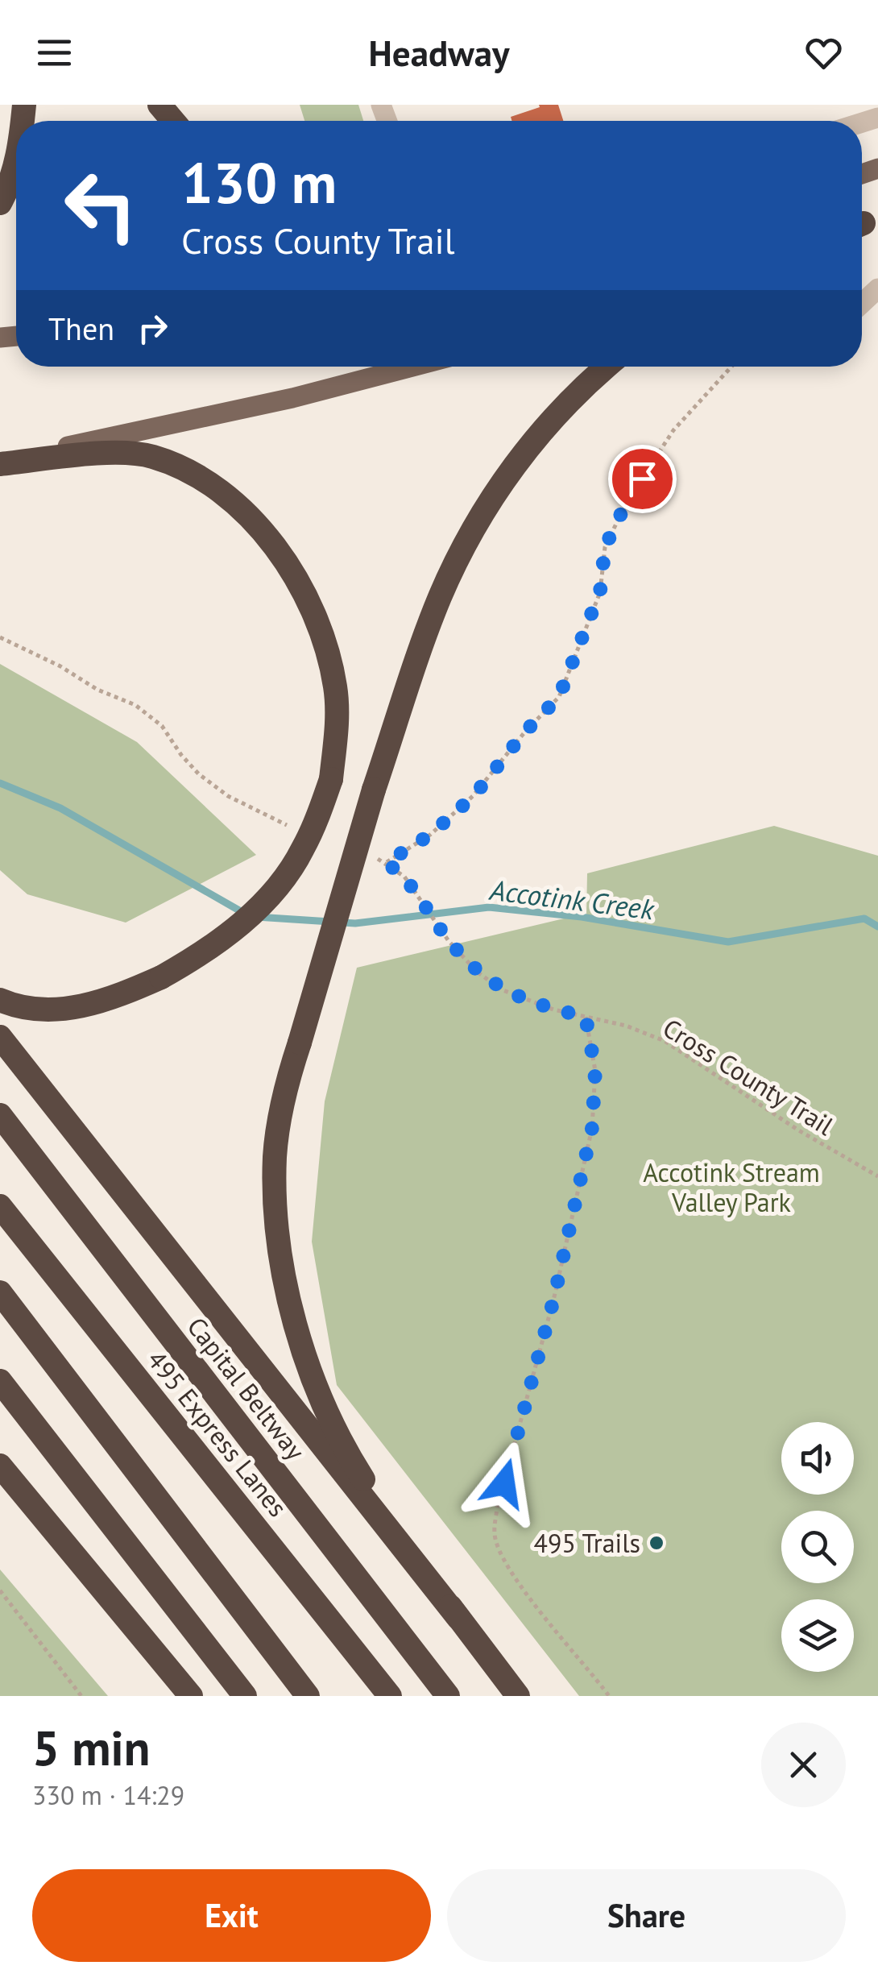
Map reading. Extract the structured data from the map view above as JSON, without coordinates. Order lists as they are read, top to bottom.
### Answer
{
  "streets": {
    "highway": ["Capital Beltway", "495 Express Lanes"],
    "path": ["Cross County Trail"]
  },
  "water": ["Accotink Creek"],
  "parks": ["Accotink Stream Valley Park"],
  "places": ["495 Trails"],
  "page": {
    "header": "Headway",
    "turn": ["130 m", "Cross County Trail"],
    "then": "Then",
    "heading": ["5 min", "330 m · 14:29"],
    "buttons": ["Exit", "Share"]
  }
}
